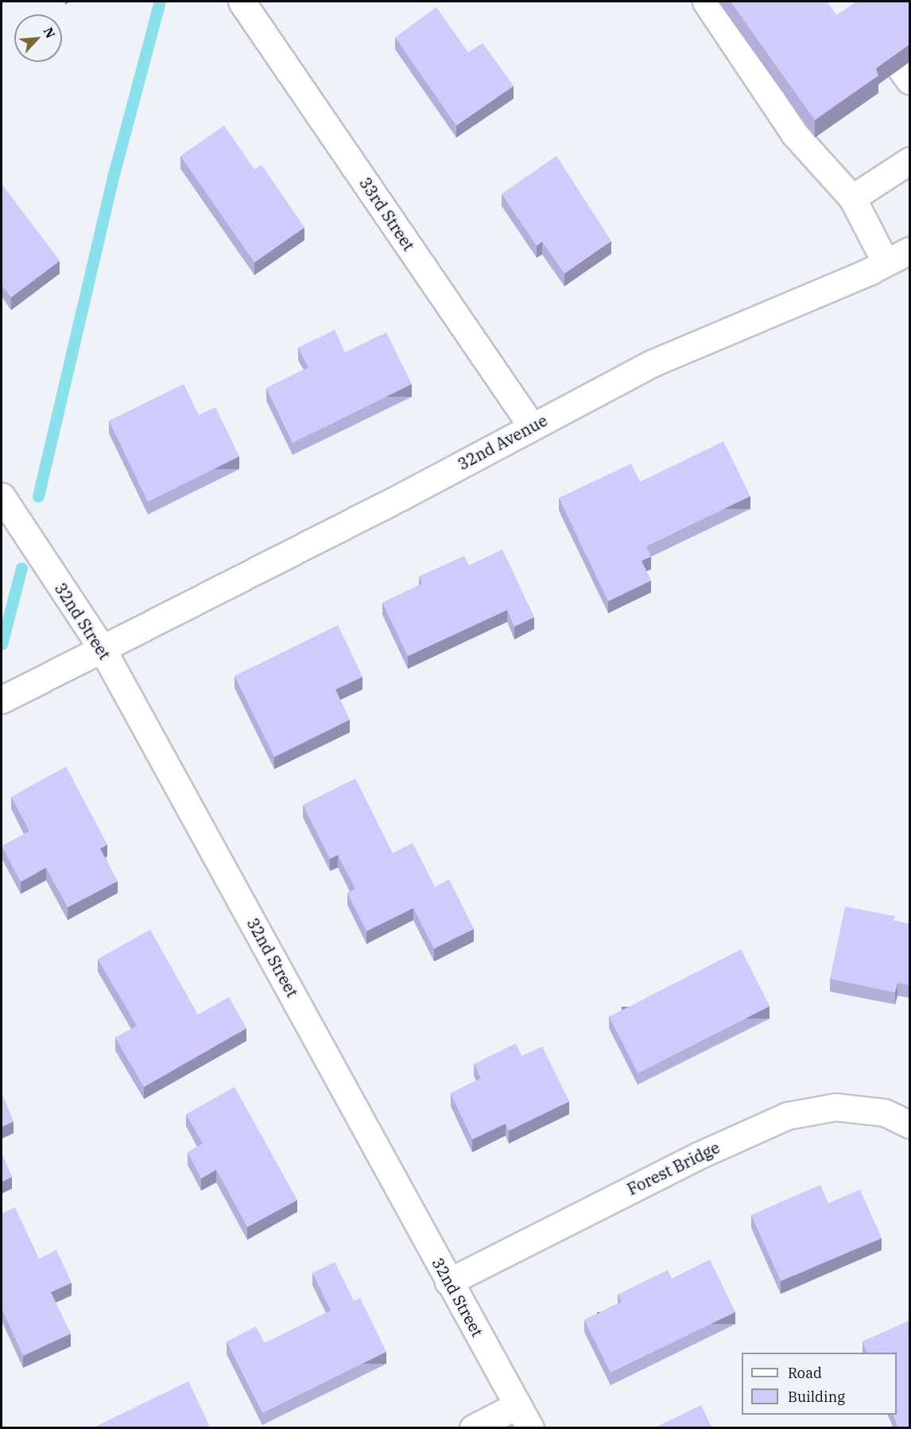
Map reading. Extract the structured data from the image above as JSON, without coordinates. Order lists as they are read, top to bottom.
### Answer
{
  "streets": {
    "street": [
      "33rd Street",
      "32nd Avenue",
      "32nd Street",
      "Forest Bridge"
    ]
  },
  "crossings": [
    ["33rd Street", "32nd Avenue"],
    ["32nd Avenue", "32nd Street"],
    ["32nd Street", "Forest Bridge"]
  ],
  "legend": ["Road", "Building"],
  "north": "top right"
}
